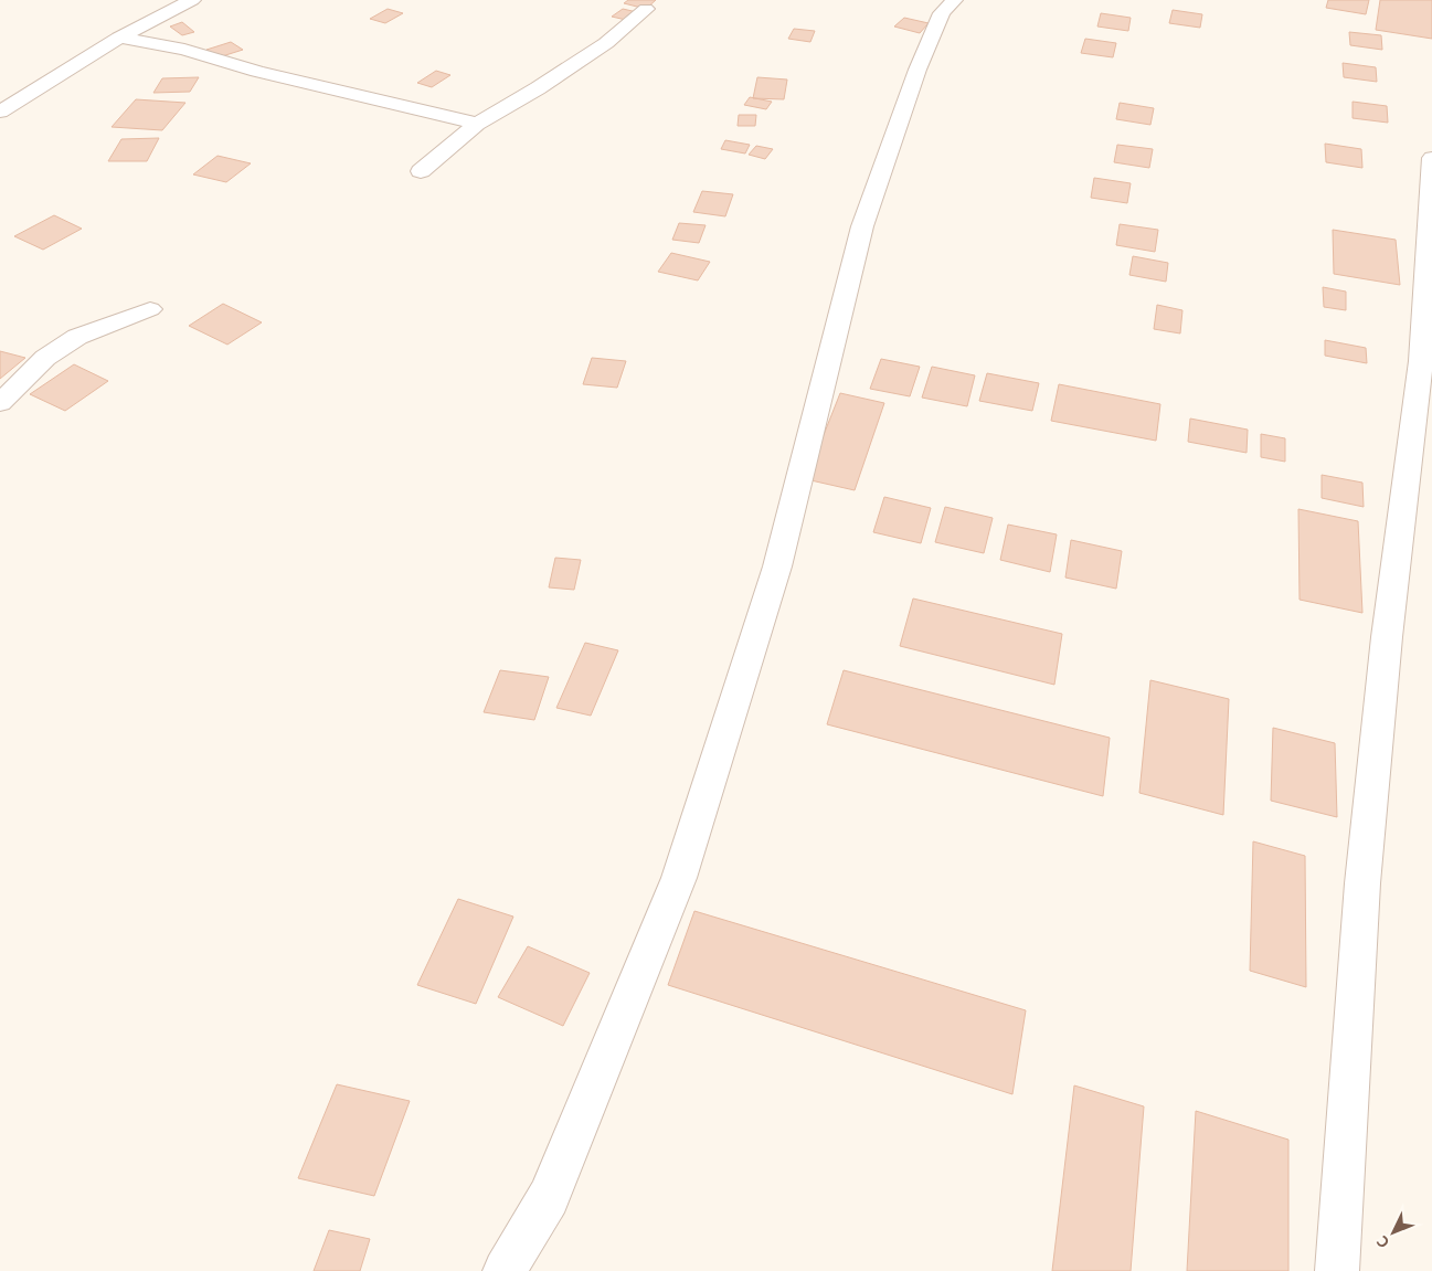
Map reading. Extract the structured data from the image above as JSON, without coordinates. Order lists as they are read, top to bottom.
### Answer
{
  "north": "bottom left"
}
